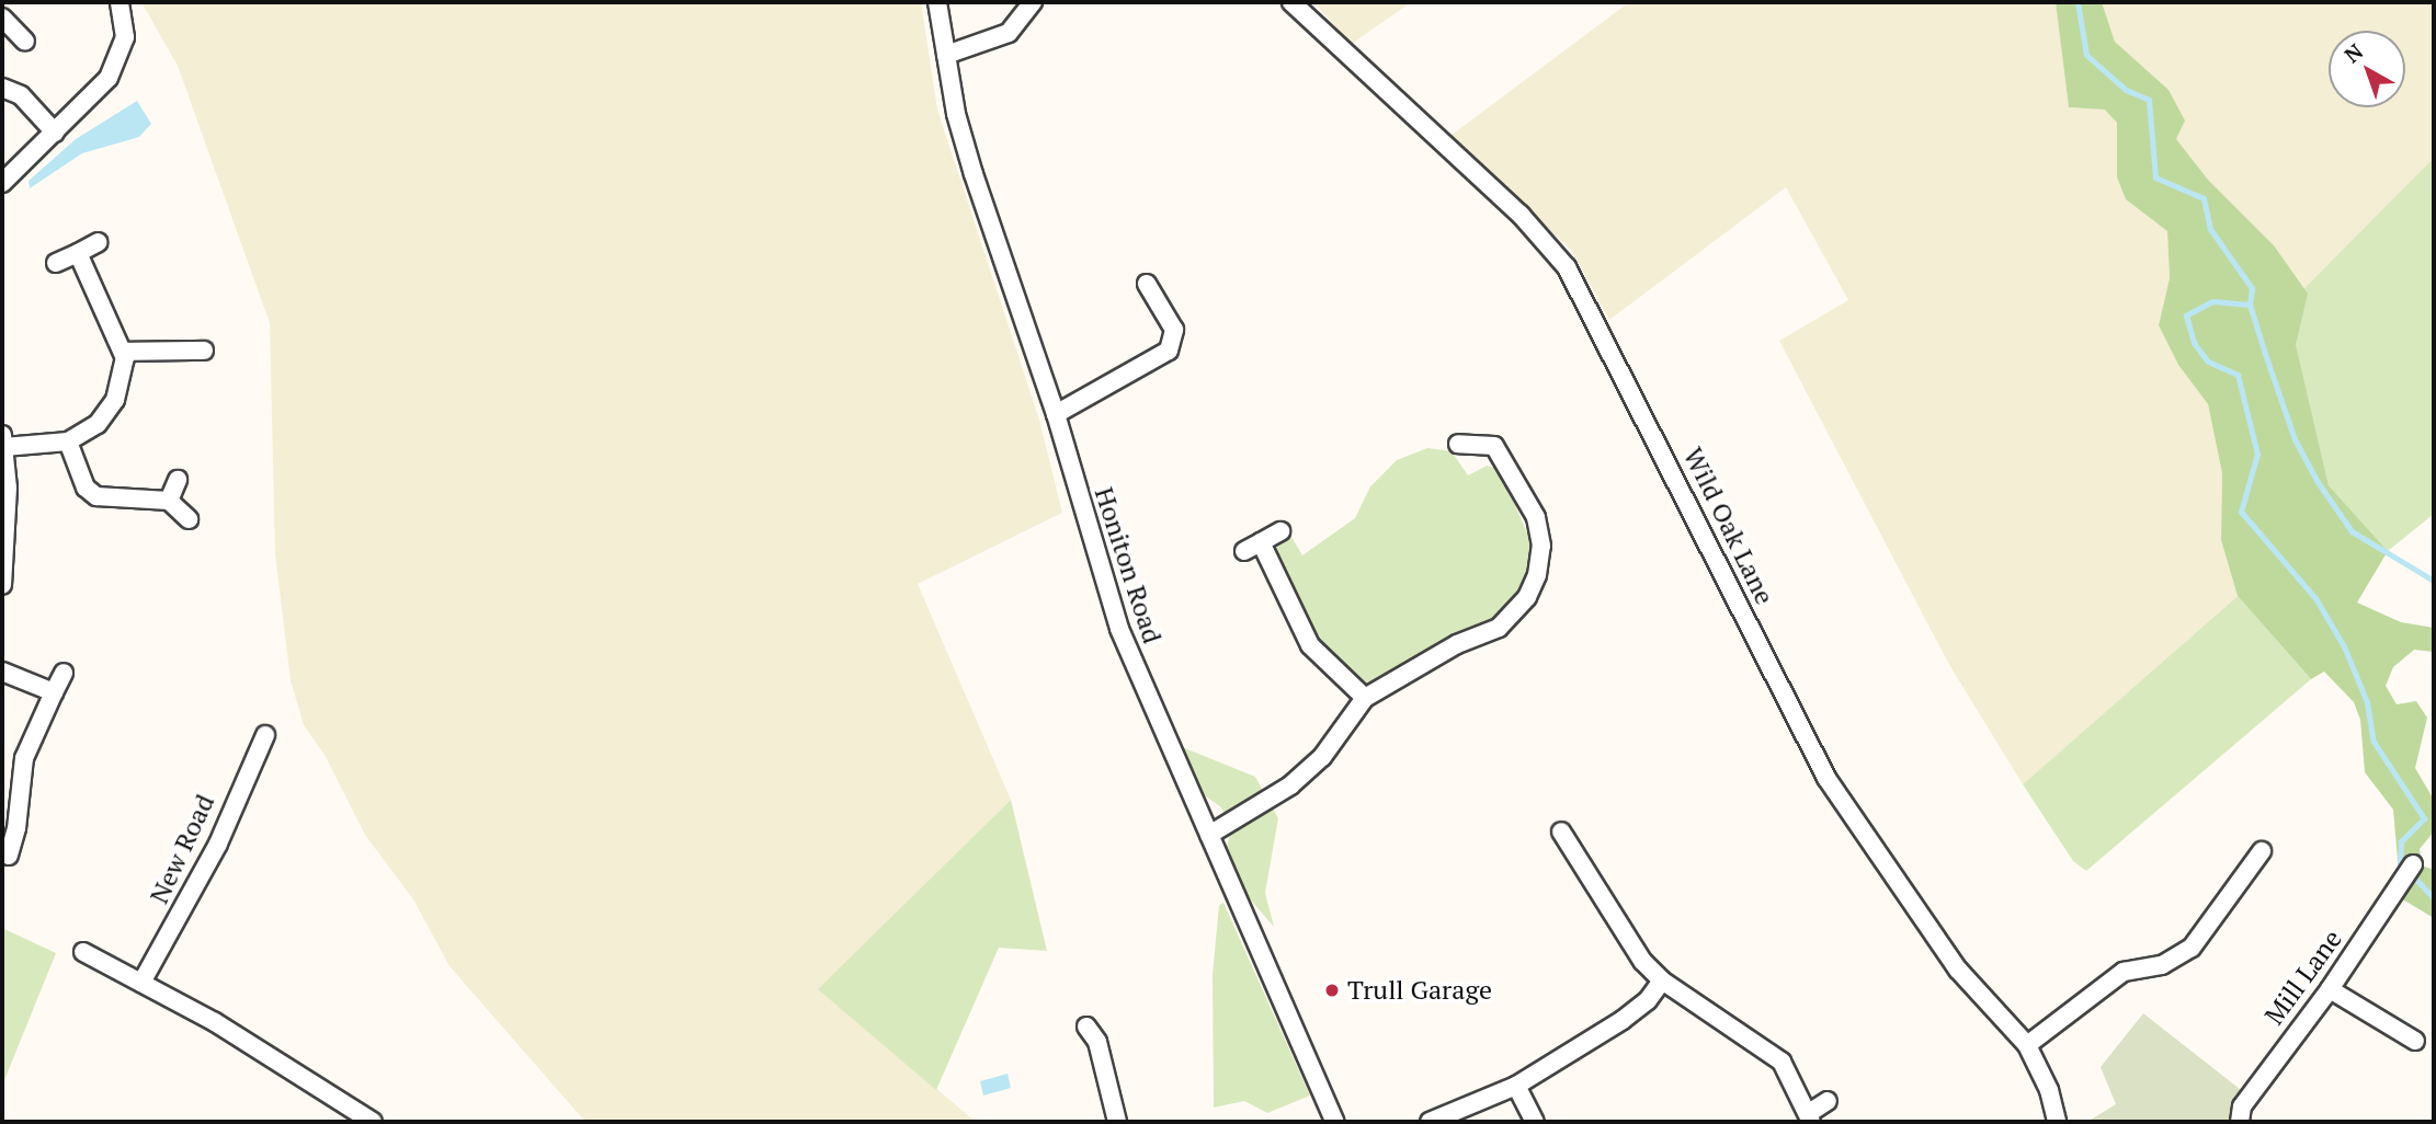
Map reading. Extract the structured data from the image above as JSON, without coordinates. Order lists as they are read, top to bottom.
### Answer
{
  "streets": {
    "street": [
      "Wild Oak Lane",
      "Honiton Road",
      "New Road",
      "Mill Lane"
    ]
  },
  "places": ["Trull Garage"],
  "north": "top left"
}
